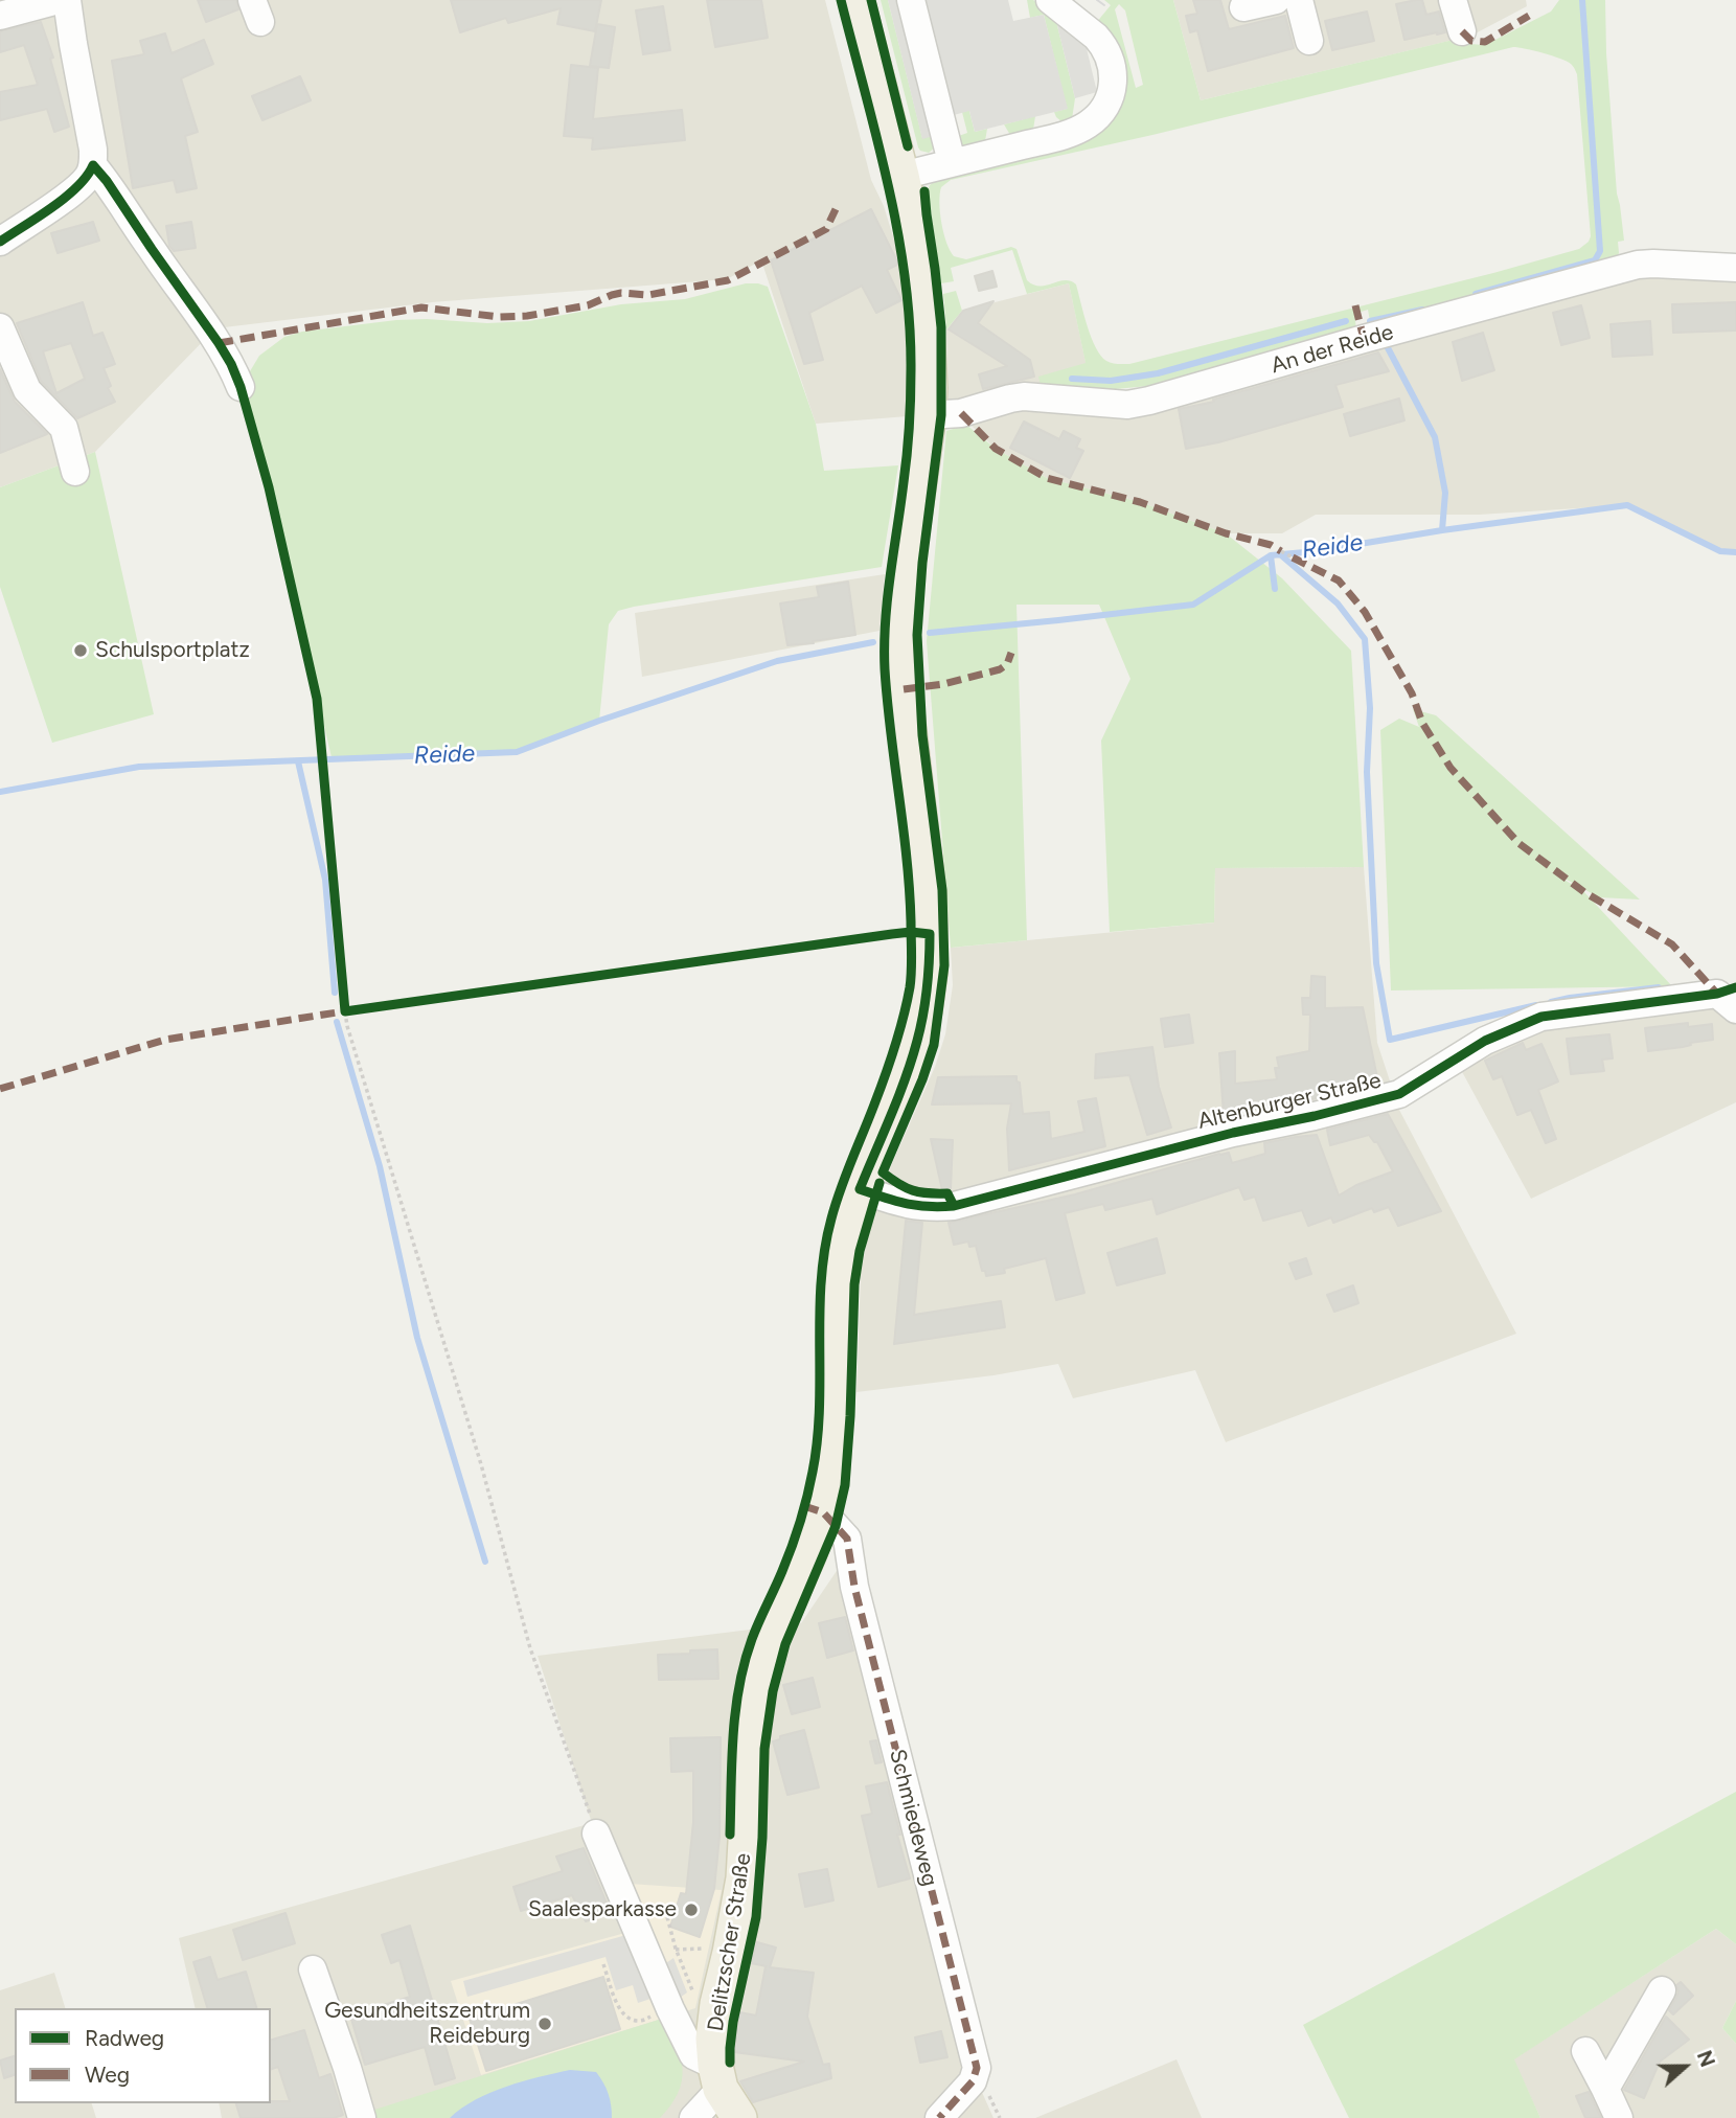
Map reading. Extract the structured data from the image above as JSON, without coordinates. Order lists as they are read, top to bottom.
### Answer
{
  "streets": {
    "main road": ["Delitzscher Straße"],
    "street": ["An der Reide", "Altenburger Straße", "Schmiedeweg"]
  },
  "crossings": [
    ["An der Reide", "Delitzscher Straße"],
    ["Altenburger Straße", "Delitzscher Straße"],
    ["Schmiedeweg", "Delitzscher Straße"]
  ],
  "water": ["Reide"],
  "places": ["Schulsportplatz", "Saalesparkasse", "Gesundheitszentrum Reideburg"],
  "legend": ["Radweg", "Weg"],
  "north": "right"
}
